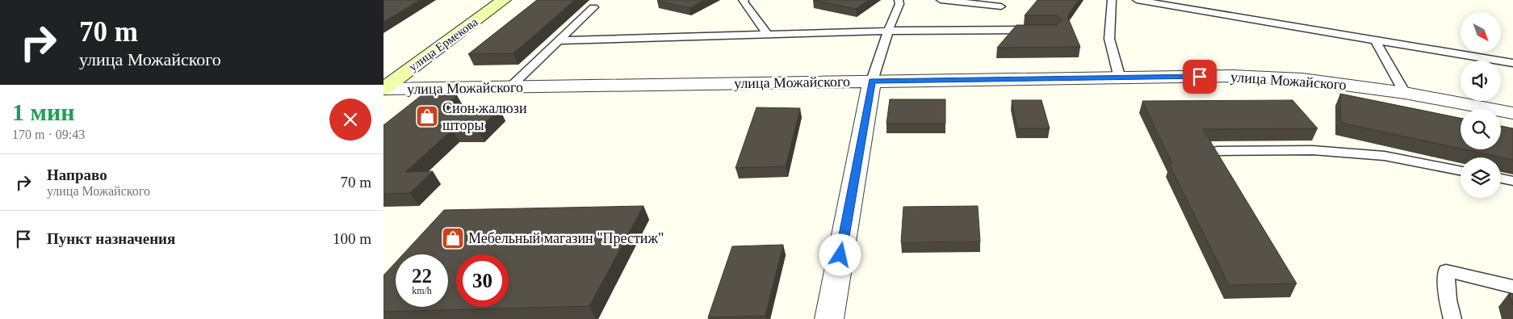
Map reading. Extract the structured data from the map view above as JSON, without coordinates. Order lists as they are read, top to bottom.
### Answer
{
  "streets": {
    "main road": ["улица Ермекова"],
    "street": ["улица Можайского"]
  },
  "crossings": [
    ["улица Ермекова", "улица Можайского"]
  ],
  "places": {
    "shop": ["Сион жалюзи шторы", "Мебельный магазин \"Престиж\""]
  },
  "north": "bottom right",
  "page": {
    "turn": ["70 m", "улица Можайского"],
    "heading": ["1 мин", "170 m · 09:43"],
    "list": [
      {
        "name": "Направо",
        "note": "улица Можайского",
        "value": "70 m"
      },
      {
        "name": "Пункт назначения",
        "value": "100 m"
      }
    ],
    "speed": "22 km/h",
    "limit": "30"
  }
}
